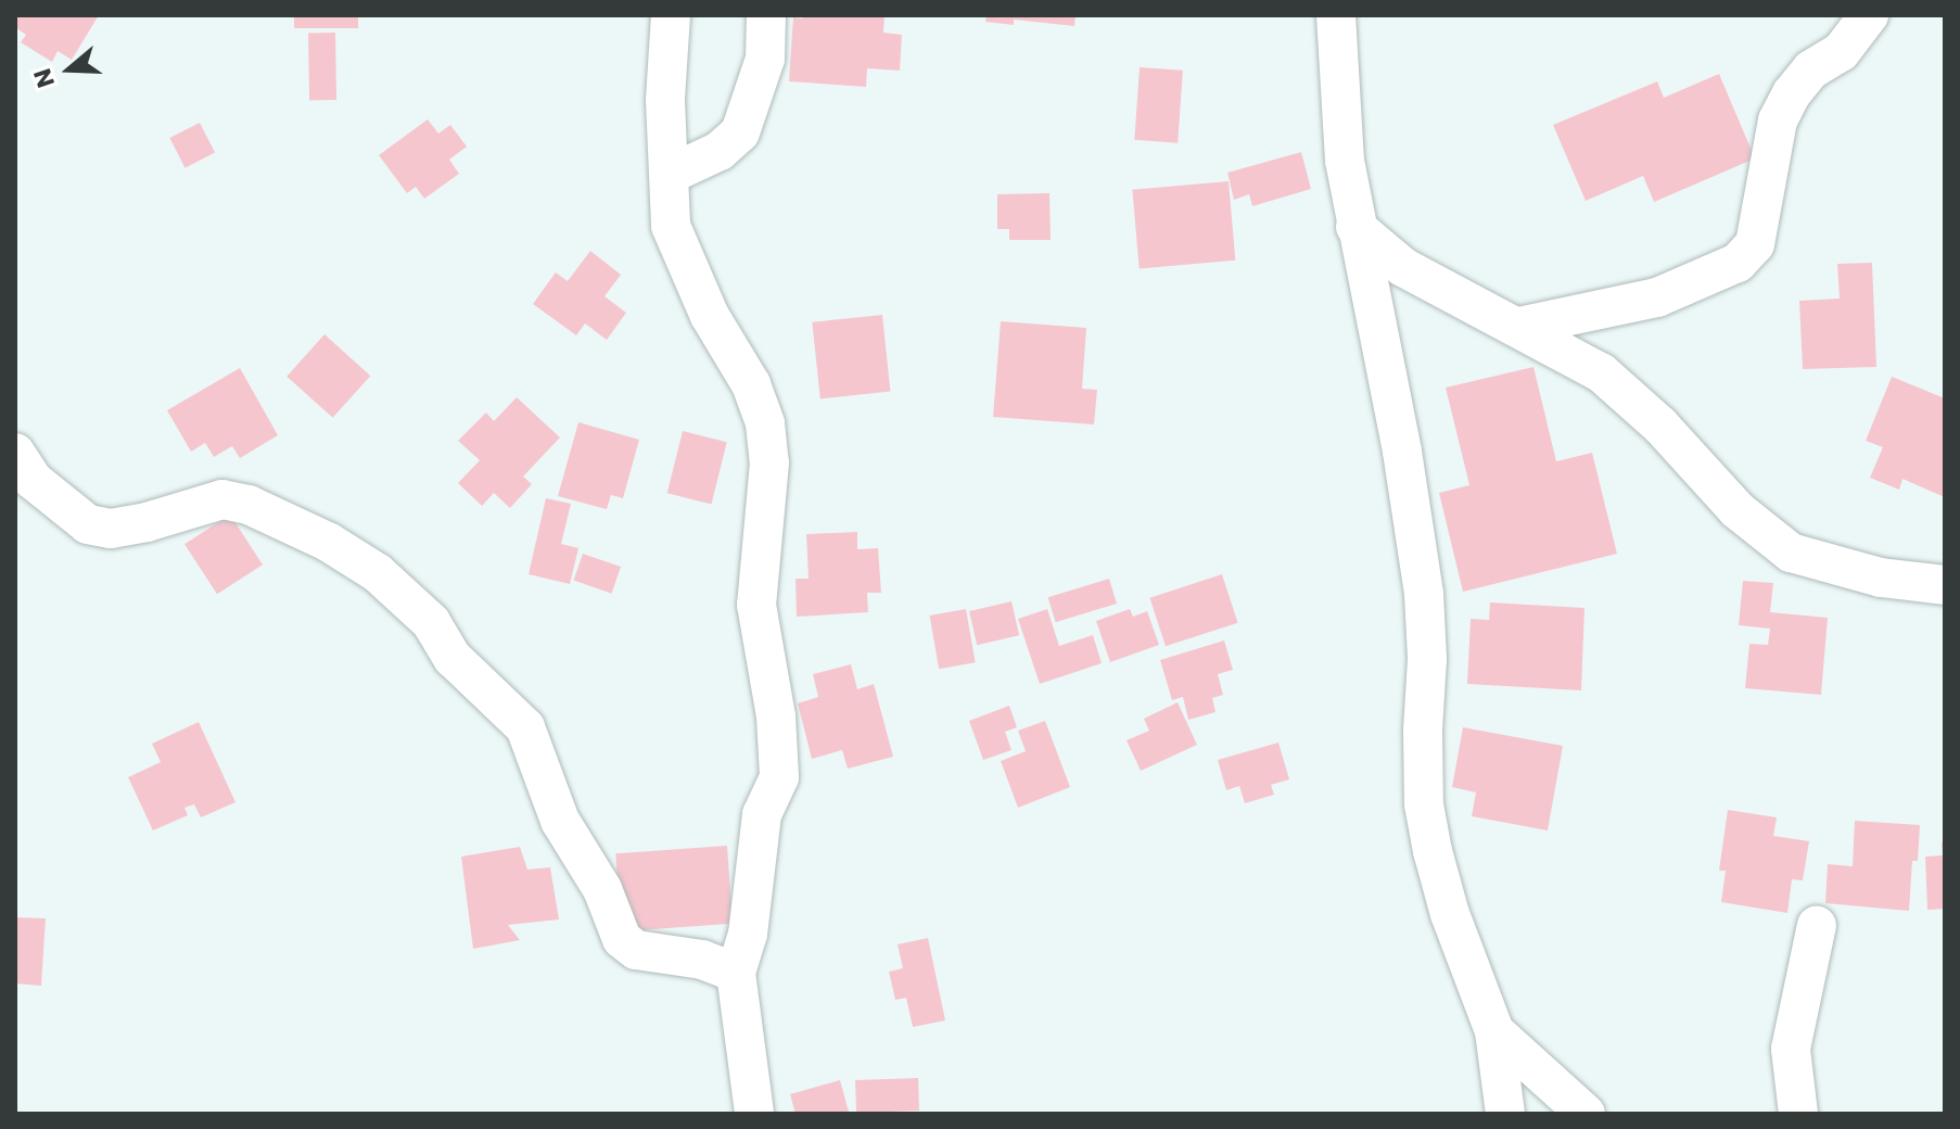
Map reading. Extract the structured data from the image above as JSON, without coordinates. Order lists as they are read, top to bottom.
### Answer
{
  "north": "left"
}
